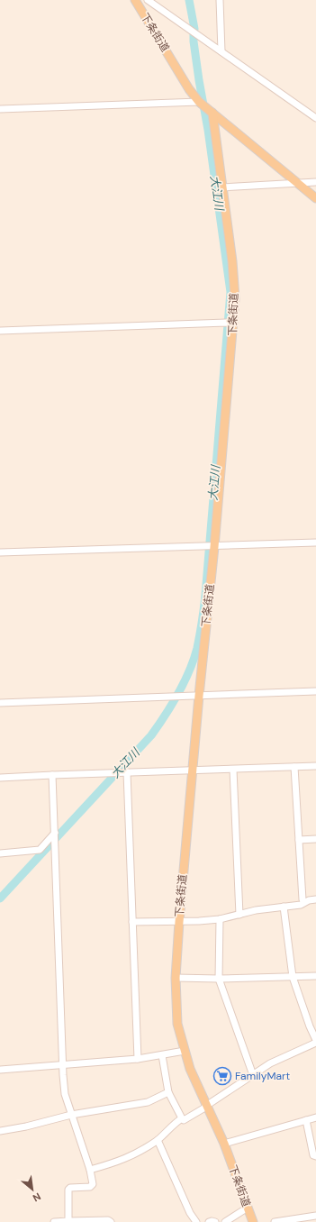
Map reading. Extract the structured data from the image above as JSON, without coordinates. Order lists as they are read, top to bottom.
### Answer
{
  "streets": {
    "main road": ["下条街道"]
  },
  "water": ["大江川"],
  "places": {
    "supermarket": ["FamilyMart"]
  },
  "north": "bottom right"
}
